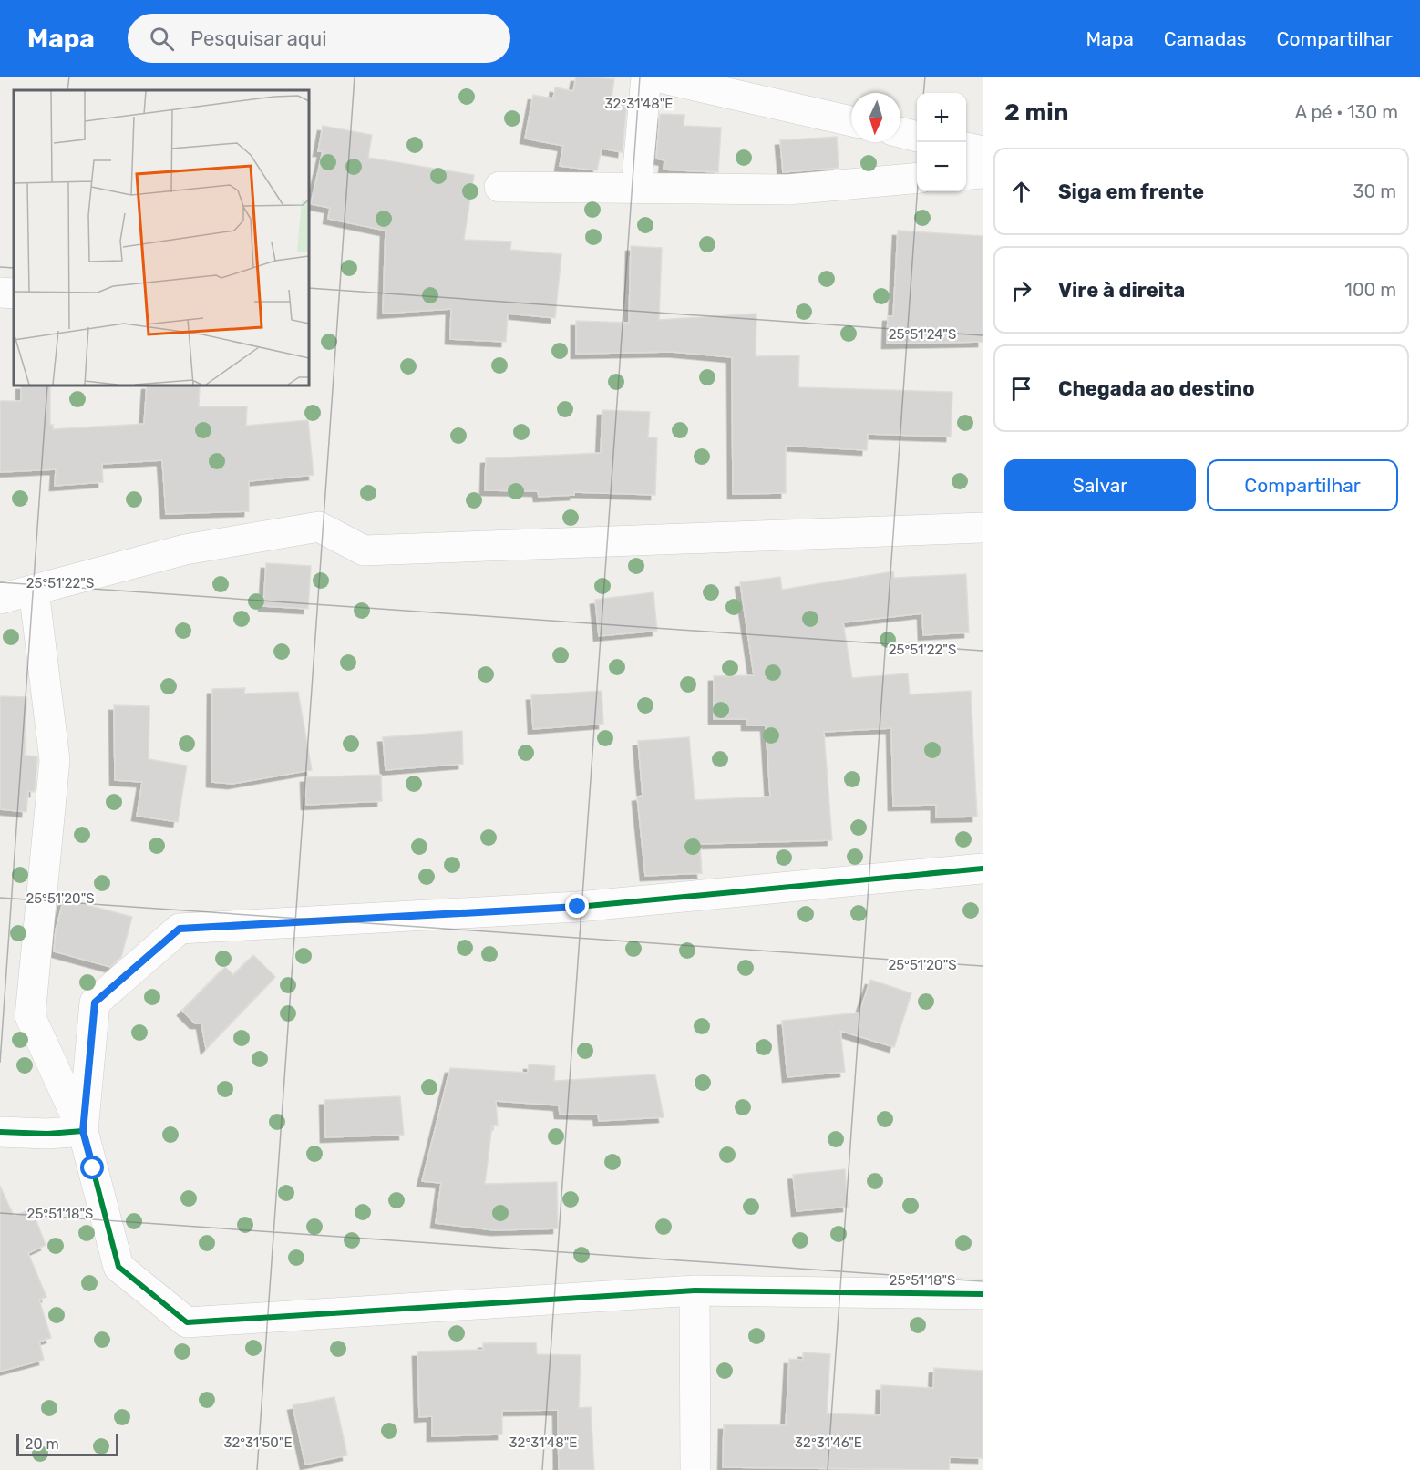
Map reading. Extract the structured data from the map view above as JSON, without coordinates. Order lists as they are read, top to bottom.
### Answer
{
  "scale_bar": "20 m",
  "north": "bottom",
  "page": {
    "header": "Mapa",
    "search": "Pesquisar aqui",
    "nav": ["Mapa", "Camadas", "Compartilhar"],
    "heading": ["2 min", "A pé · 130 m"],
    "map_buttons": ["+", "−"],
    "list": [
      ["Siga em frente", "30 m"],
      ["Vire à direita", "100 m"],
      "Chegada ao destino"
    ],
    "buttons": ["Salvar", "Compartilhar"],
    "scale": "20 m"
  },
  "coordinates": [
    "32°31'48\"E",
    "25°51'24\"S",
    "25°51'22\"S",
    "25°51'20\"S",
    "25°51'18\"S",
    "32°31'50\"E",
    "32°31'46\"E"
  ]
}
